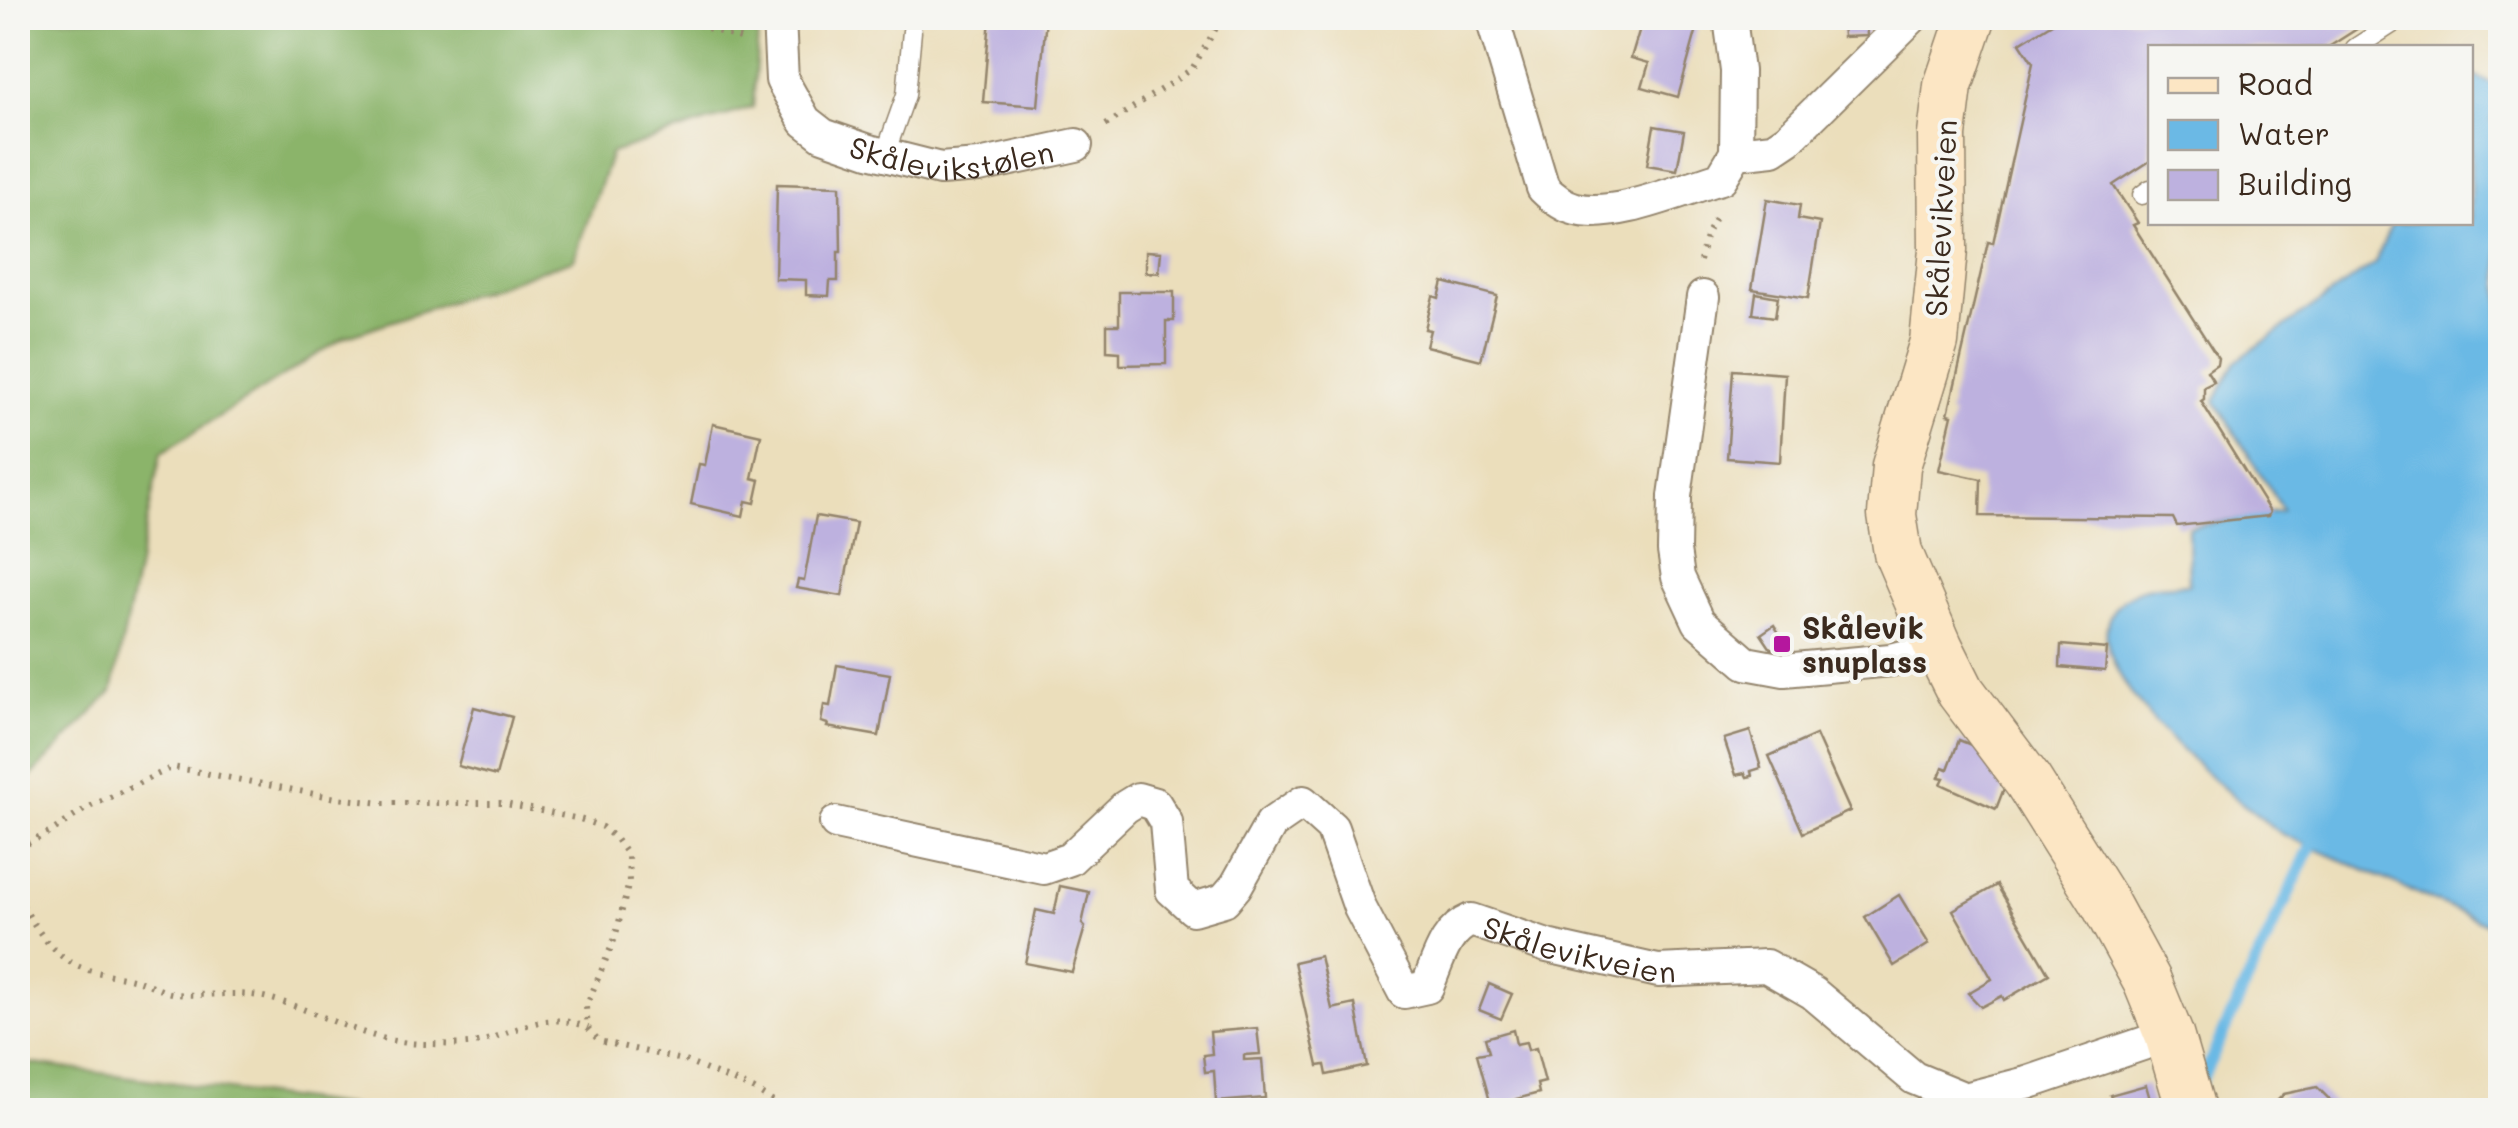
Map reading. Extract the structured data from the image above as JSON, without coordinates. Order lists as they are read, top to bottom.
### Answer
{
  "streets": {
    "main road": ["Skålevikveien"],
    "street": ["Skålevikstølen"]
  },
  "places": {
    "transit": ["Skålevik snuplass"]
  },
  "legend": ["Road", "Water", "Building"]
}
